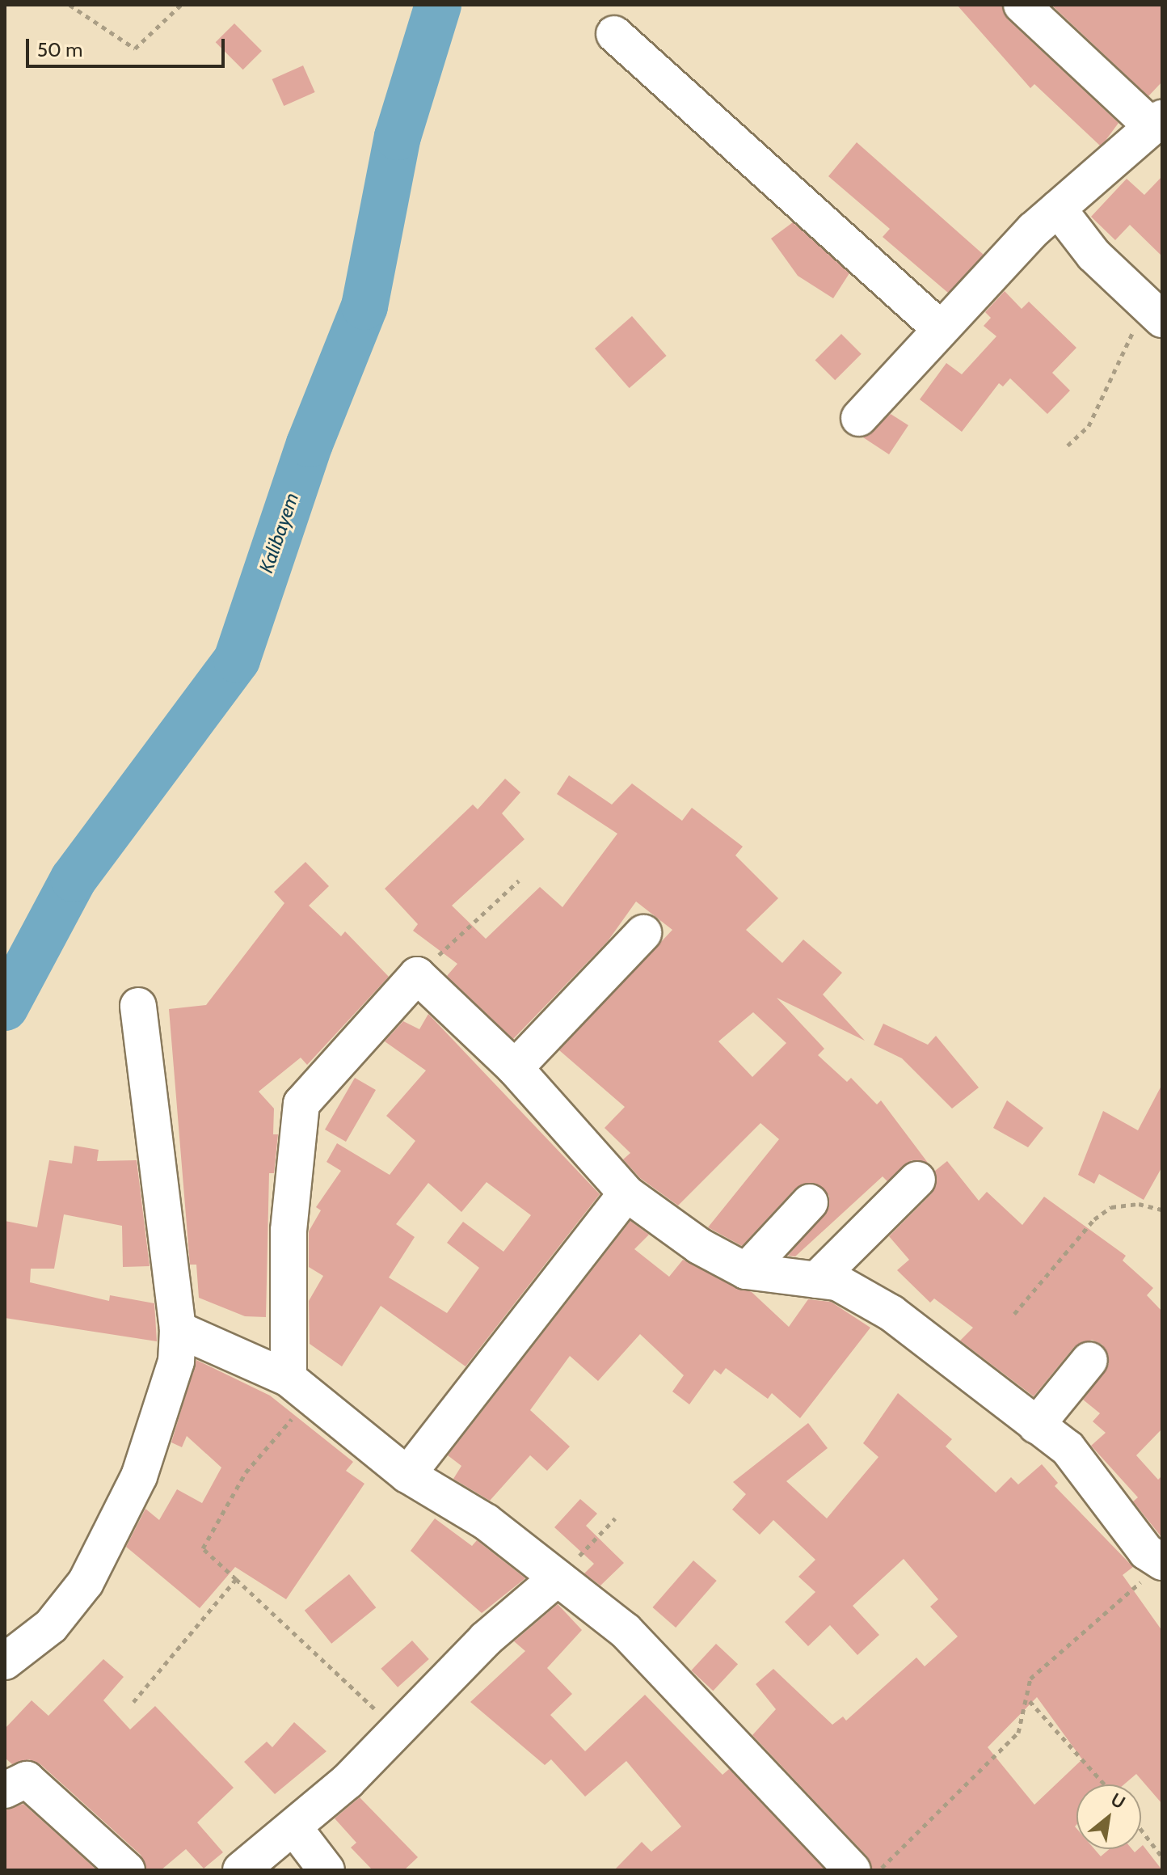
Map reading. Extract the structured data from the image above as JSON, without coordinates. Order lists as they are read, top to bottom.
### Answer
{
  "water": ["Kalibayem"],
  "scale_bar": "50 m",
  "north": "top right"
}
